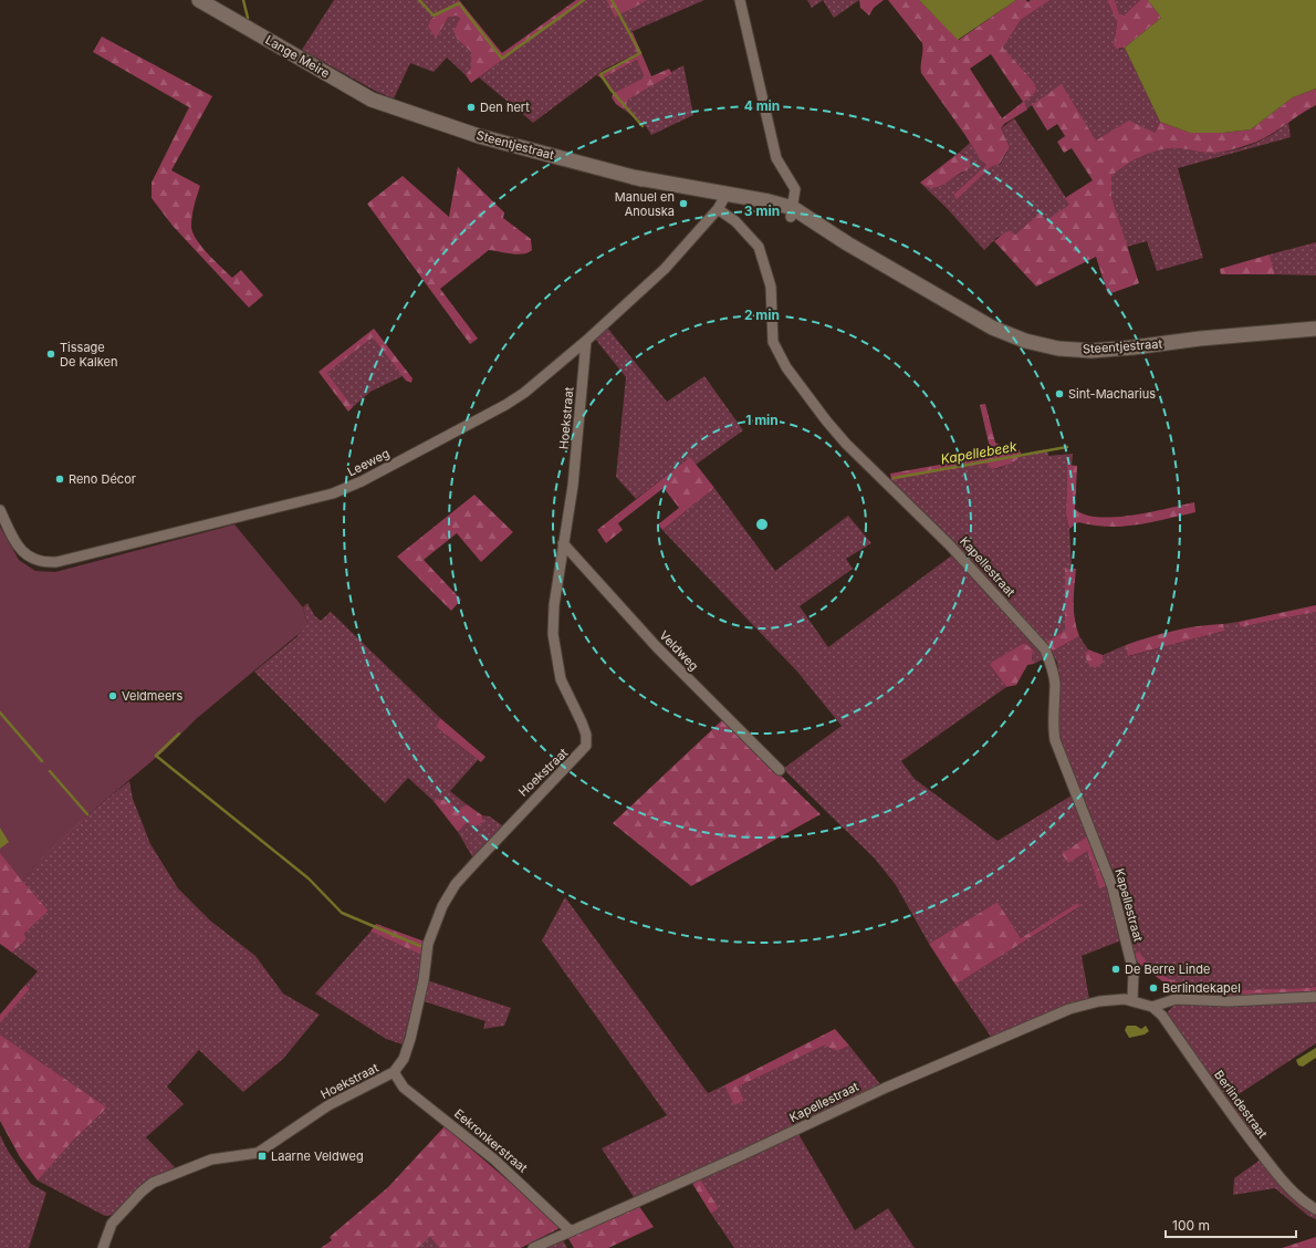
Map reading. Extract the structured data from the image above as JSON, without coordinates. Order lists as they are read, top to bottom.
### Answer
{
  "streets": {
    "street": [
      "Lange Meire",
      "Steentjestraat",
      "Hoekstraat",
      "Leeweg",
      "Kapellestraat",
      "Veldweg",
      "Berlindestraat",
      "Eekronkerstraat"
    ]
  },
  "crossings": [
    ["Lange Meire", "Steentjestraat"],
    ["Steentjestraat", "Kapellestraat"],
    ["Hoekstraat", "Leeweg"],
    ["Hoekstraat", "Veldweg"],
    ["Hoekstraat", "Eekronkerstraat"],
    ["Kapellestraat", "Berlindestraat"],
    ["Kapellestraat", "Eekronkerstraat"]
  ],
  "water": ["Kapellebeek"],
  "places": {
    "other": [
      "Den hert",
      "Manuel en Anouska",
      "Tissage De Kalken",
      "Sint-Macharius",
      "Reno Décor",
      "Veldmeers",
      "De Berre Linde",
      "Berlindekapel"
    ],
    "transit": ["Laarne Veldweg"]
  },
  "scale_bar": "100 m",
  "rings": [
    "4 min",
    "3 min",
    "2 min",
    "1 min"
  ]
}
